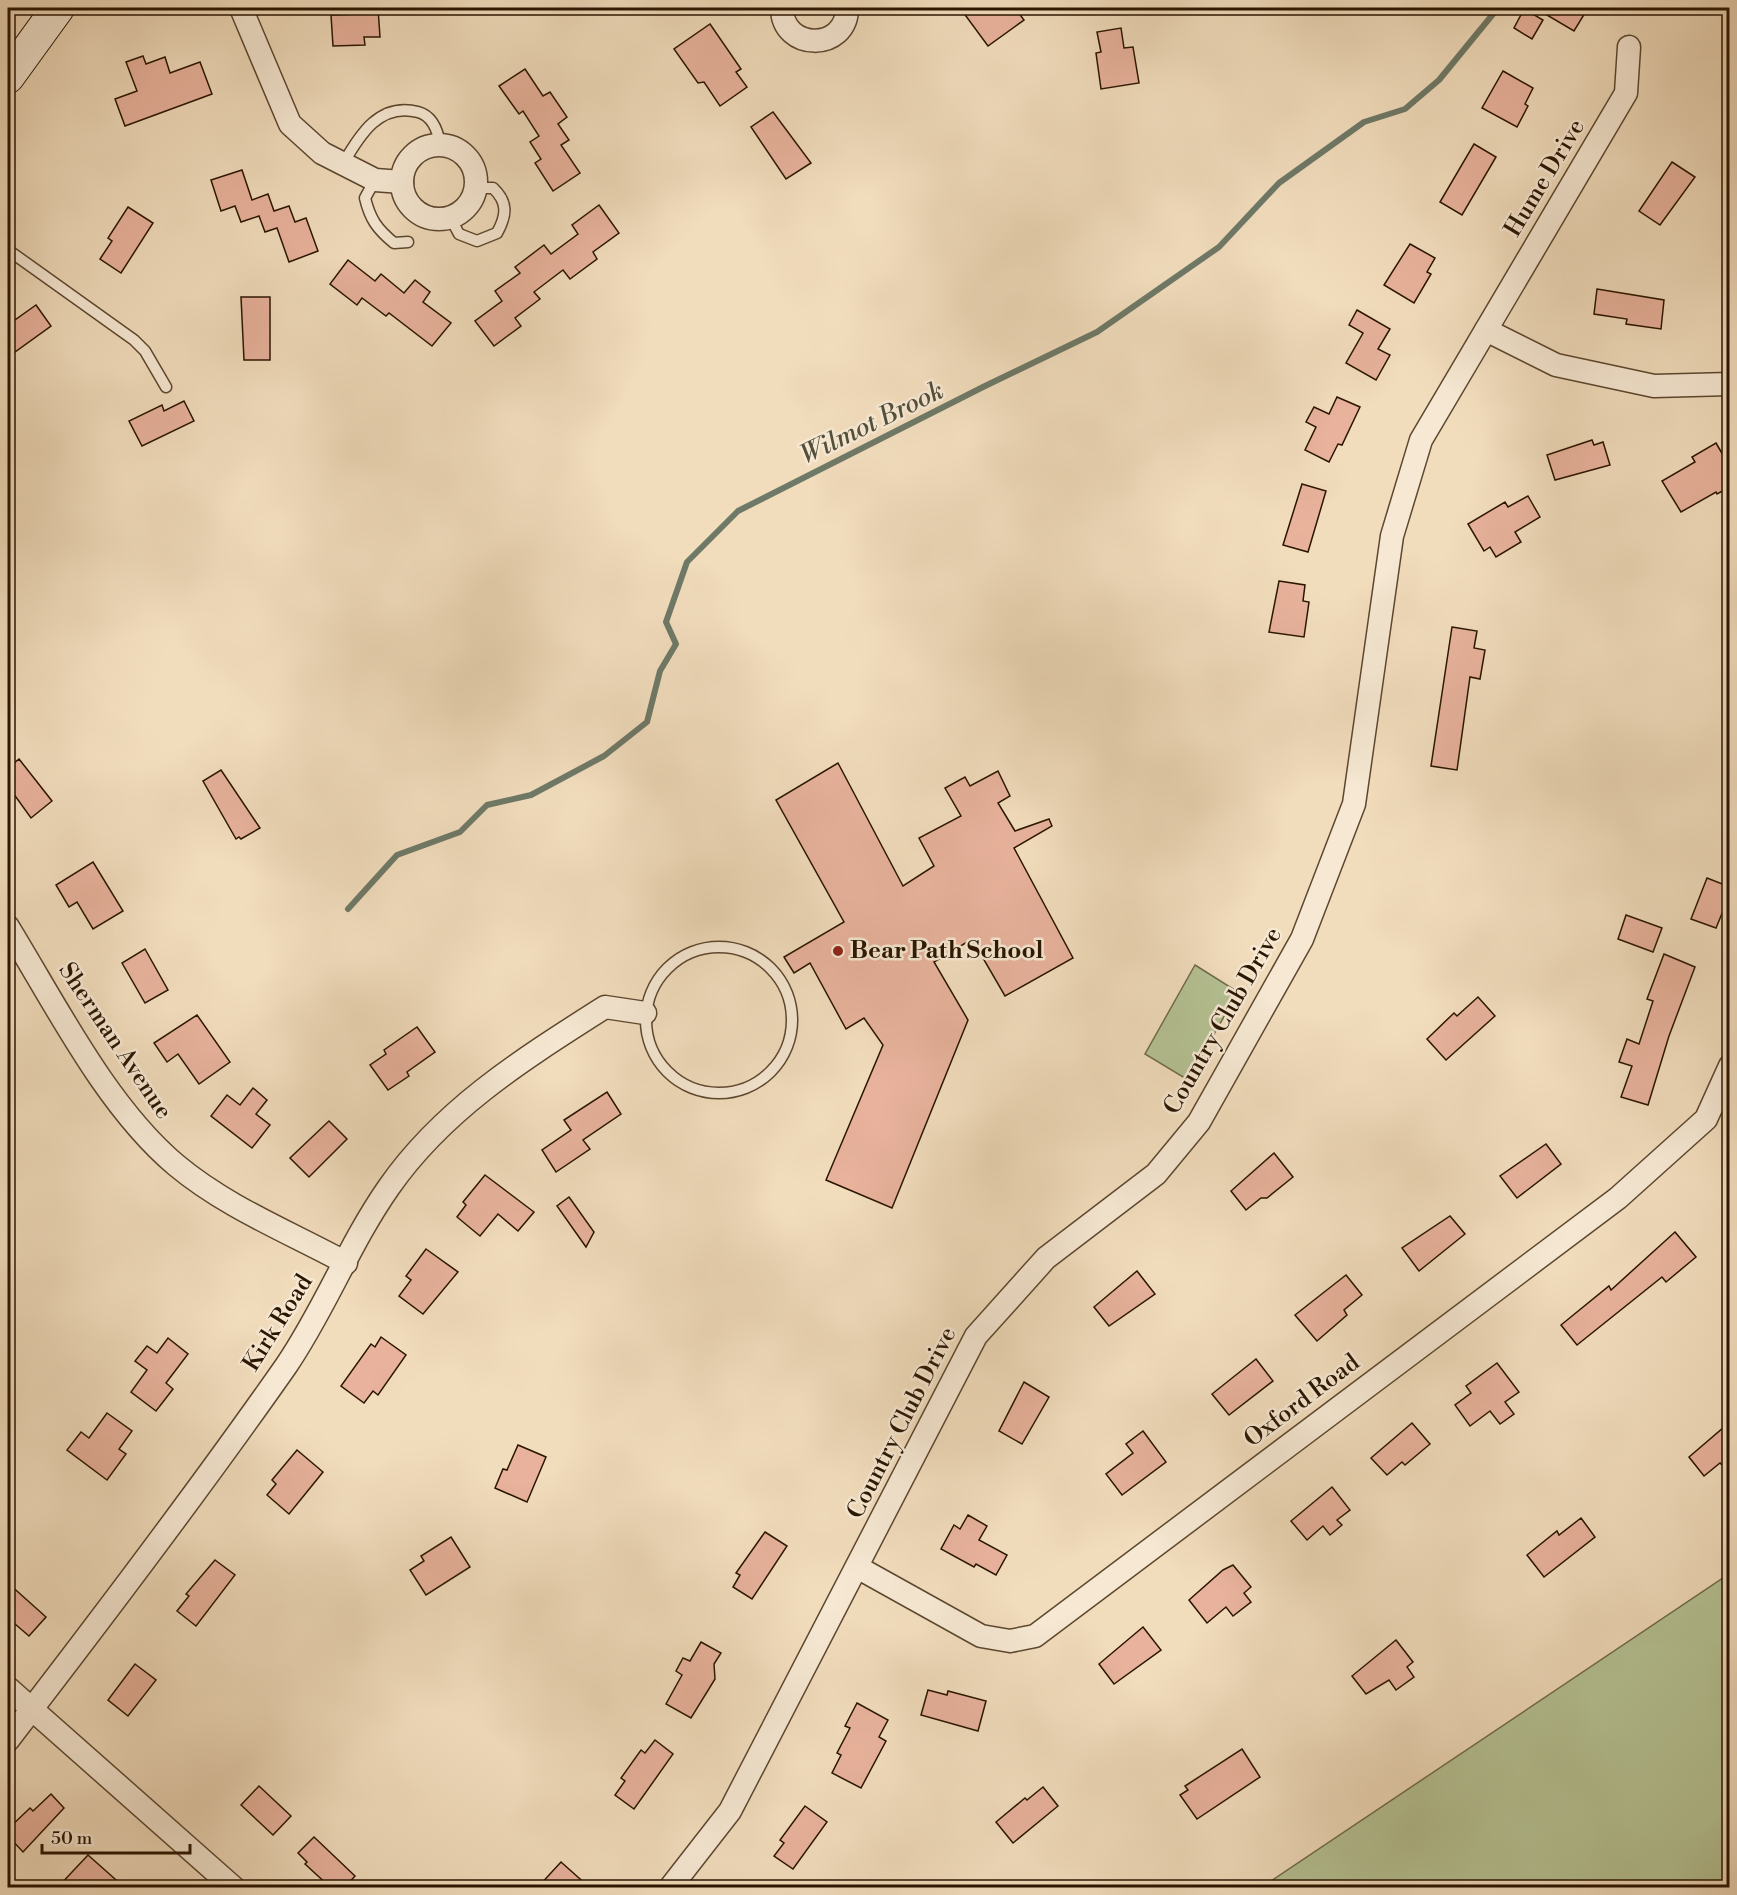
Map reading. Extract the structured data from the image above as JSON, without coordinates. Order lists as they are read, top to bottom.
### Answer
{
  "streets": {
    "street": [
      "Hume Drive",
      "Country Club Drive",
      "Sherman Avenue",
      "Kirk Road",
      "Oxford Road"
    ]
  },
  "crossings": [
    ["Hume Drive", "Country Club Drive"],
    ["Country Club Drive", "Oxford Road"],
    ["Sherman Avenue", "Kirk Road"]
  ],
  "water": ["Wilmot Brook"],
  "places": ["Bear Path School"],
  "scale_bar": "50 m"
}
